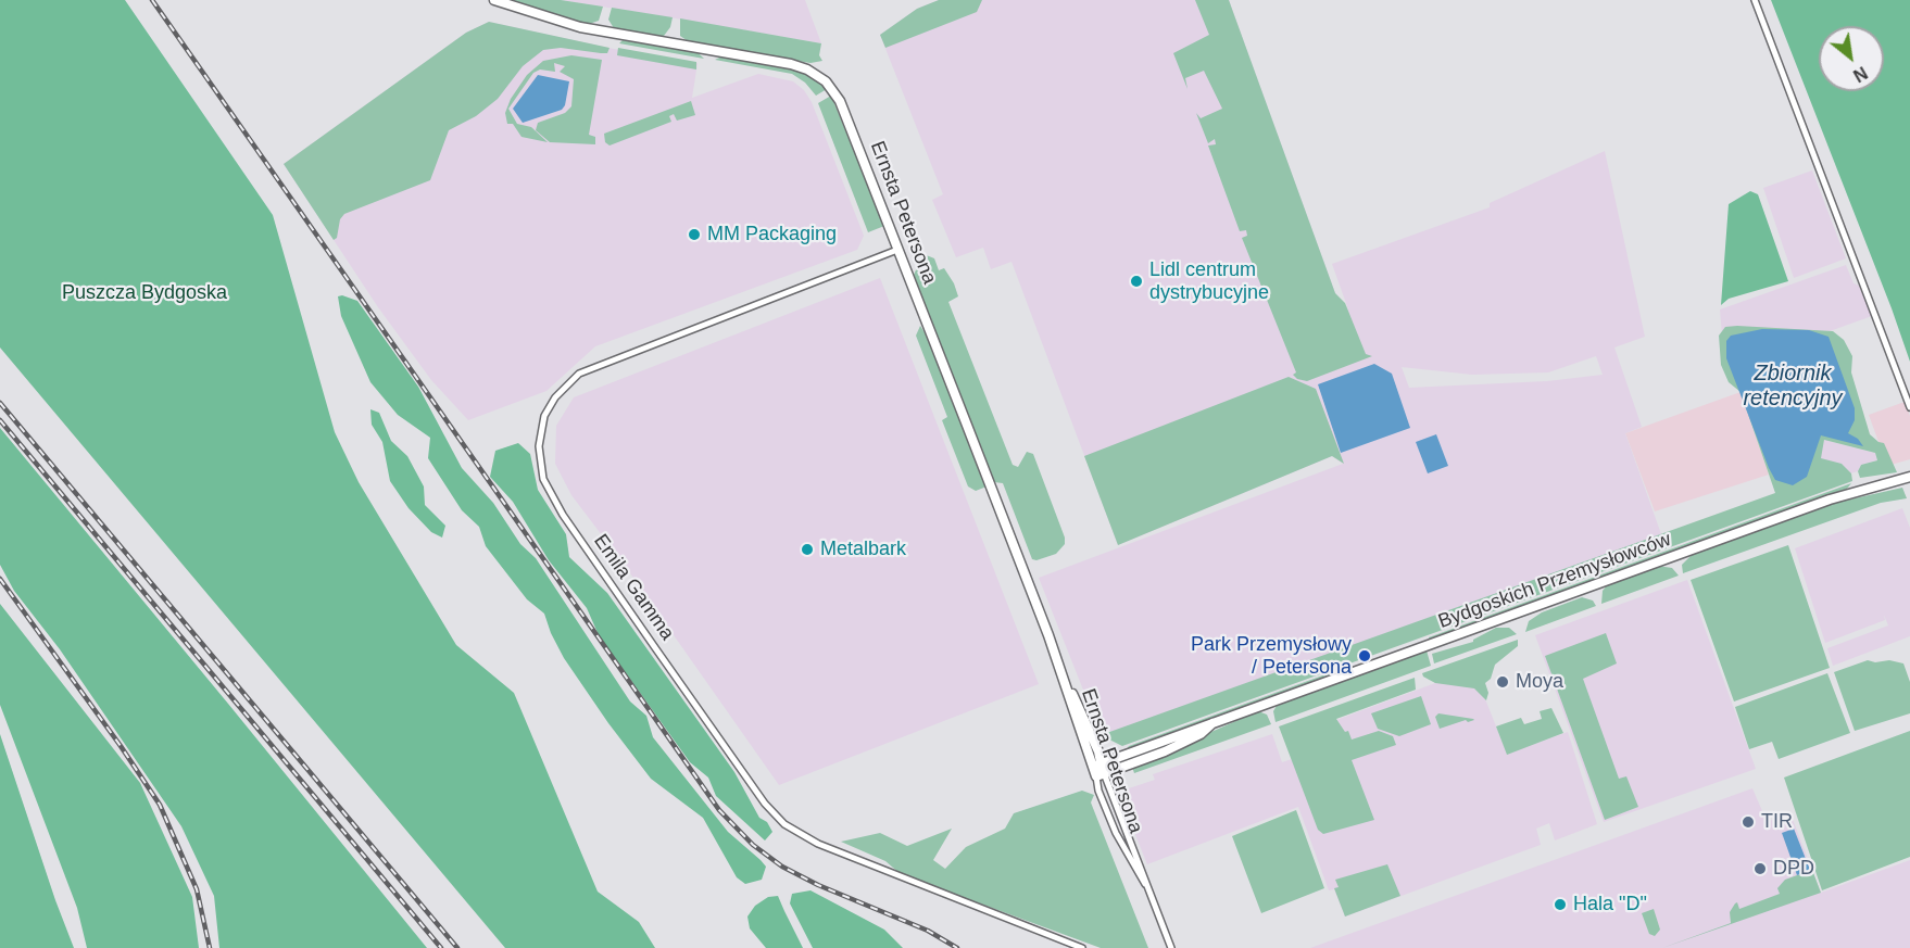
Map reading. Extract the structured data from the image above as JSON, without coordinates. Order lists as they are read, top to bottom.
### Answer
{
  "streets": {
    "street": ["Ernsta Petersona", "Bydgoskich Przemysłowców", "Emila Gamma"]
  },
  "crossings": [
    ["Ernsta Petersona", "Bydgoskich Przemysłowców"],
    ["Ernsta Petersona", "Emila Gamma"]
  ],
  "water": ["Zbiornik retencyjny"],
  "parks": ["Puszcza Bydgoska"],
  "places": [
    "MM Packaging",
    "Lidl centrum dystrybucyjne",
    "Metalbark",
    "Park Przemysłowy / Petersona",
    "Moya",
    "TIR",
    "DPD",
    "Hala \"D\""
  ],
  "north": "bottom right"
}
